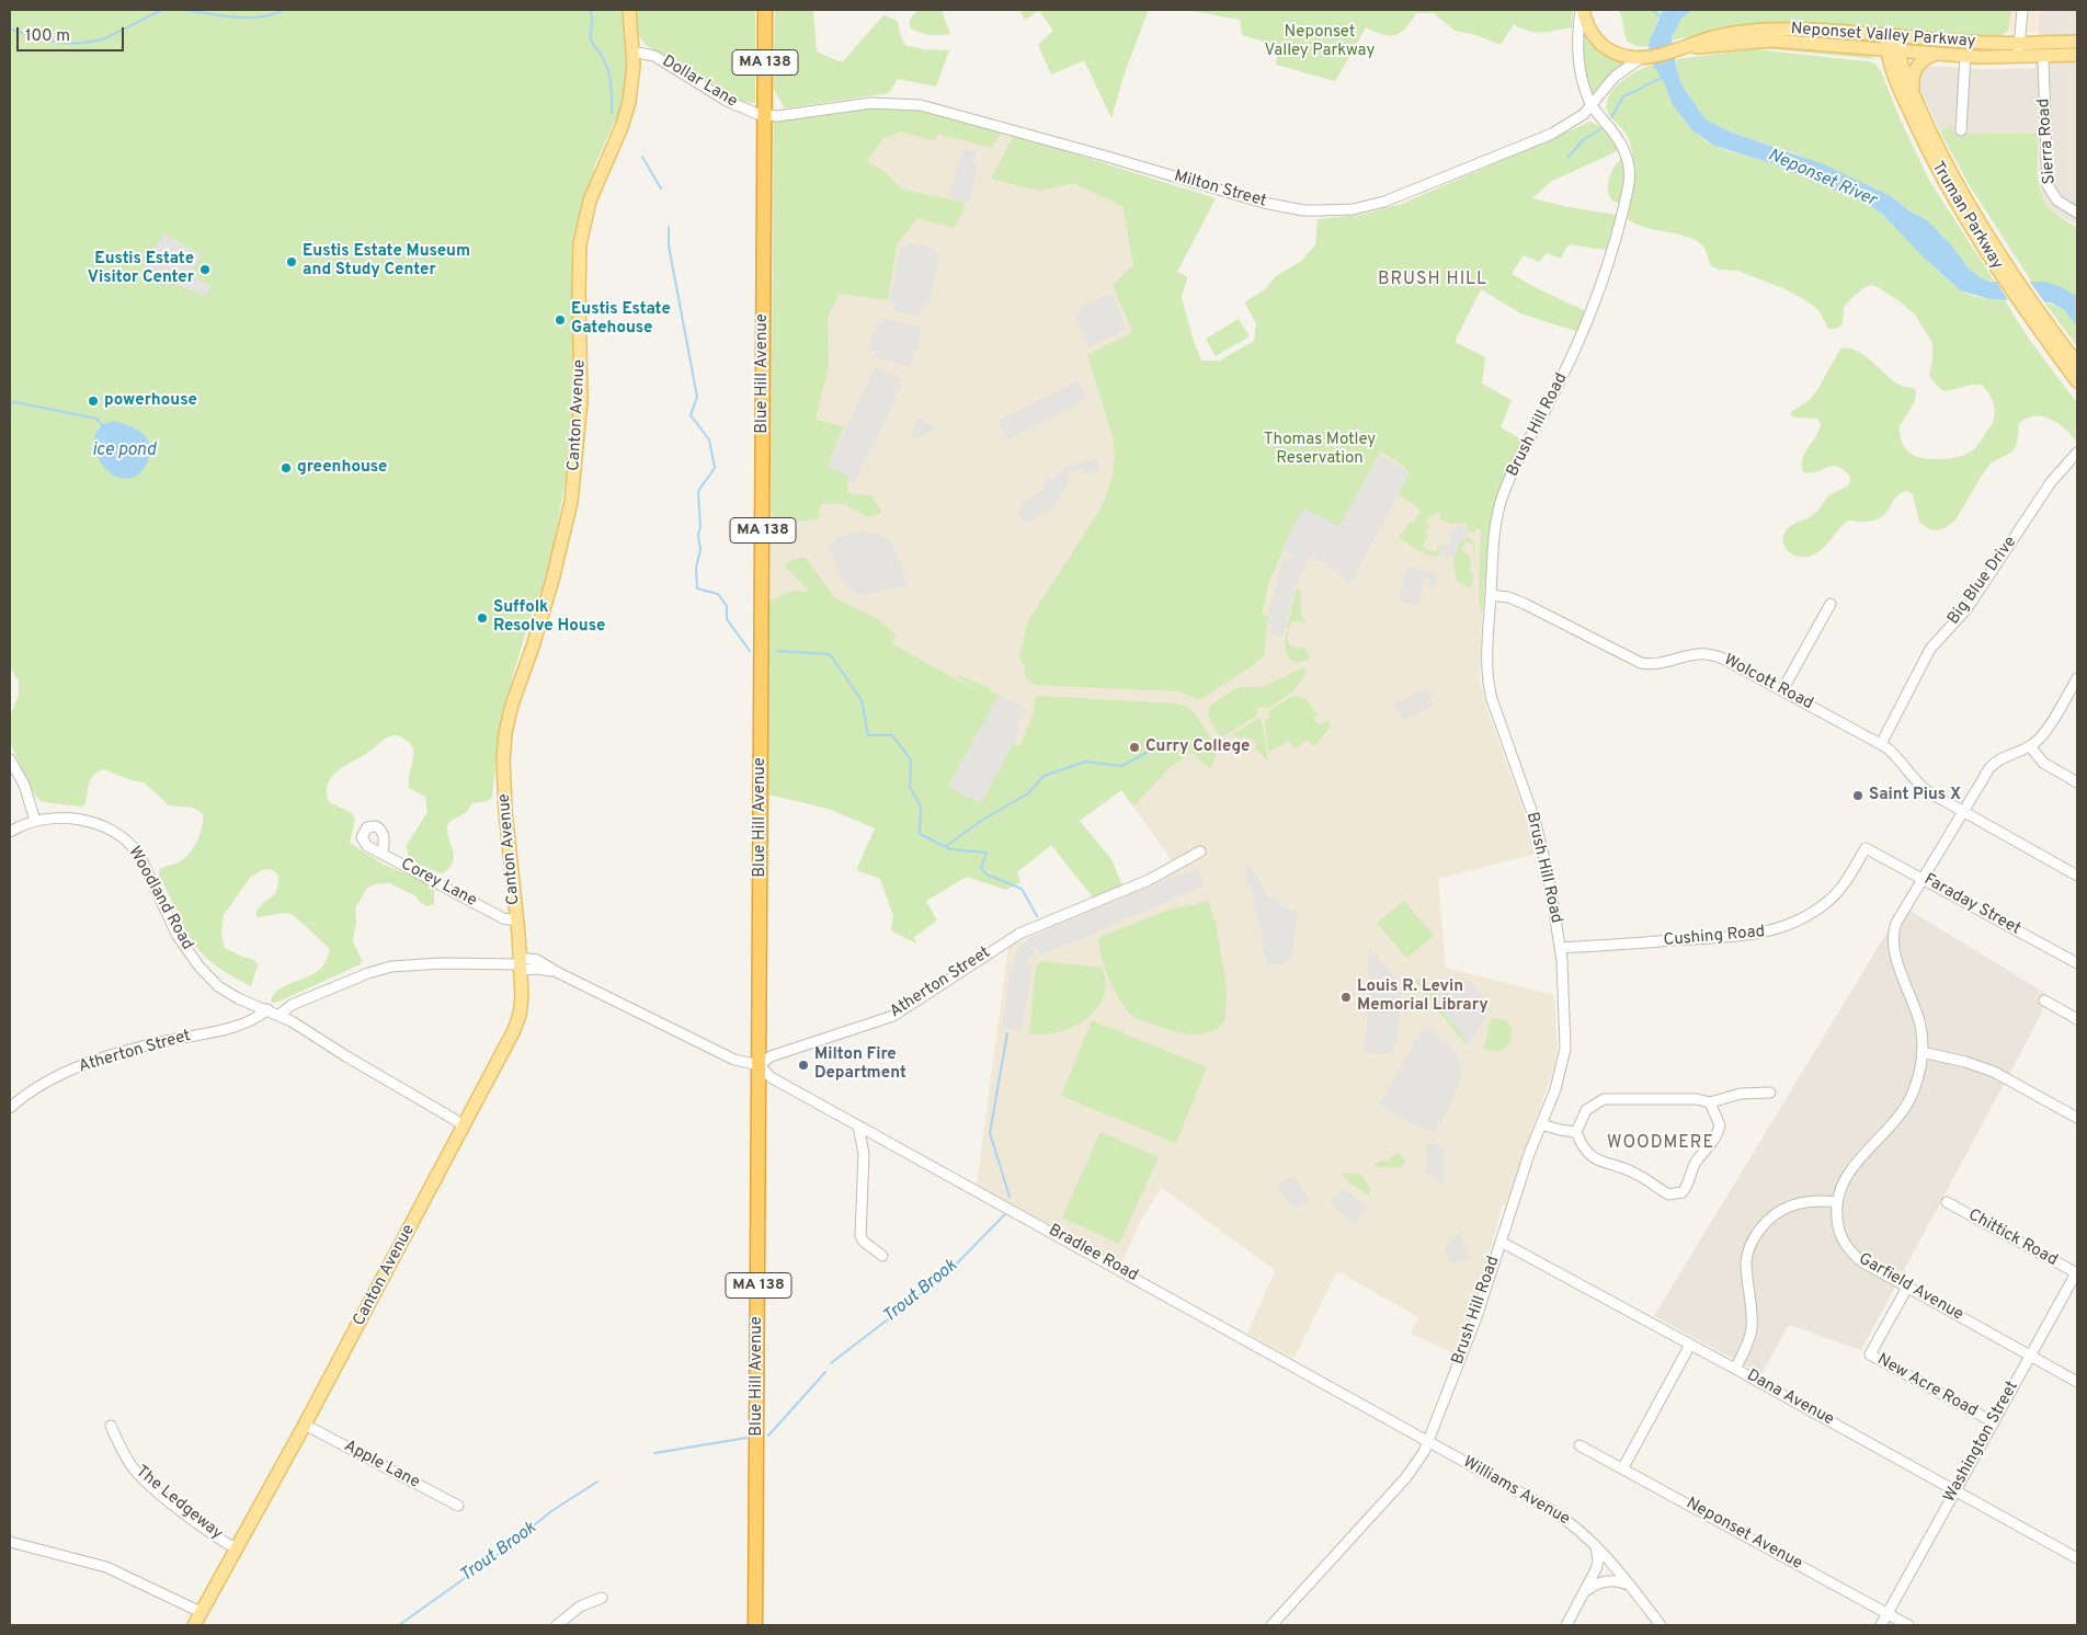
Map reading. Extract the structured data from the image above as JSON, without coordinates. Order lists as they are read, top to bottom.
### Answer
{
  "streets": {
    "highway": ["MA 138", "Blue Hill Avenue"],
    "main road": ["Neponset Valley Parkway", "Truman Parkway", "Canton Avenue"],
    "street": [
      "Dollar Lane",
      "Sierra Road",
      "Milton Street",
      "Brush Hill Road",
      "Big Blue Drive",
      "Wolcott Road",
      "Corey Lane",
      "Woodland Road",
      "Faraday Street",
      "Cushing Road",
      "Atherton Street",
      "Chittick Road",
      "Bradlee Road",
      "Garfield Avenue",
      "New Acre Road",
      "Dana Avenue",
      "Washington Street",
      "Apple Lane",
      "Williams Avenue",
      "The Ledgeway",
      "Neponset Avenue"
    ]
  },
  "crossings": [
    ["Neponset Valley Parkway", "Sierra Road"],
    ["Neponset Valley Parkway", "Milton Street"],
    ["Neponset Valley Parkway", "Truman Parkway"],
    ["Neponset Valley Parkway", "Brush Hill Road"],
    ["Dollar Lane", "Milton Street"],
    ["Dollar Lane", "Blue Hill Avenue"],
    ["Dollar Lane", "Canton Avenue"],
    ["Milton Street", "Blue Hill Avenue"],
    ["Milton Street", "Brush Hill Road"],
    ["Blue Hill Avenue", "Atherton Street"],
    ["Blue Hill Avenue", "Bradlee Road"],
    ["Canton Avenue", "Corey Lane"],
    ["Canton Avenue", "Woodland Road"],
    ["Canton Avenue", "Apple Lane"],
    ["Canton Avenue", "The Ledgeway"],
    ["Brush Hill Road", "Wolcott Road"],
    ["Brush Hill Road", "Cushing Road"],
    ["Brush Hill Road", "Bradlee Road"],
    ["Brush Hill Road", "Dana Avenue"],
    ["Brush Hill Road", "Williams Avenue"],
    ["Big Blue Drive", "Wolcott Road"],
    ["Wolcott Road", "Garfield Avenue"],
    ["Woodland Road", "Atherton Street"],
    ["Faraday Street", "Cushing Road"],
    ["Faraday Street", "Garfield Avenue"],
    ["Atherton Street", "Bradlee Road"],
    ["Chittick Road", "Washington Street"],
    ["Bradlee Road", "Williams Avenue"],
    ["Garfield Avenue", "New Acre Road"],
    ["Garfield Avenue", "Washington Street"],
    ["New Acre Road", "Washington Street"],
    ["Dana Avenue", "Washington Street"],
    ["Washington Street", "Neponset Avenue"]
  ],
  "districts": ["BRUSH HILL", "WOODMERE"],
  "water": ["Neponset River", "ice pond", "Trout Brook"],
  "parks": ["Neponset Valley Parkway", "Thomas Motley Reservation"],
  "places": [
    "Eustis Estate Museum and Study Center",
    "Eustis Estate Visitor Center",
    "Eustis Estate Gatehouse",
    "powerhouse",
    "greenhouse",
    "Suffolk Resolve House",
    "Curry College",
    "Saint Pius X",
    "Louis R. Levin Memorial Library",
    "Milton Fire Department"
  ],
  "scale_bar": "100 m"
}
